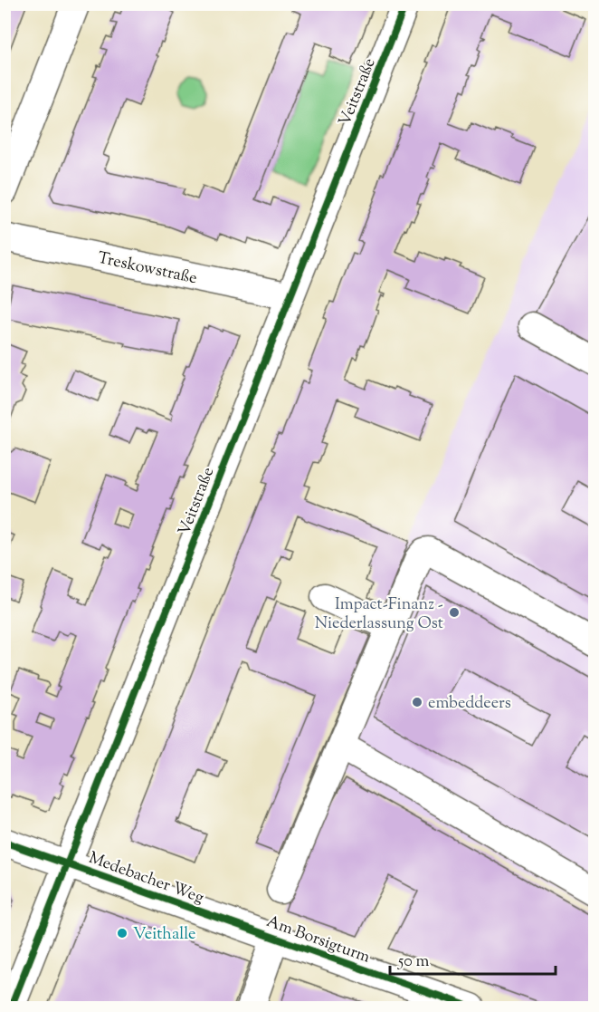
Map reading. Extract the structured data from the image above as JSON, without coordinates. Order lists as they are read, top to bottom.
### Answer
{
  "streets": {
    "street": [
      "Veitstraße",
      "Treskowstraße",
      "Medebacher Weg",
      "Am Borsigturm"
    ]
  },
  "crossings": [
    ["Veitstraße", "Treskowstraße"],
    ["Veitstraße", "Medebacher Weg"],
    ["Medebacher Weg", "Am Borsigturm"]
  ],
  "places": ["Impact-Finanz - Niederlassung Ost", "embeddeers", "Veithalle"],
  "scale_bar": "50 m"
}
